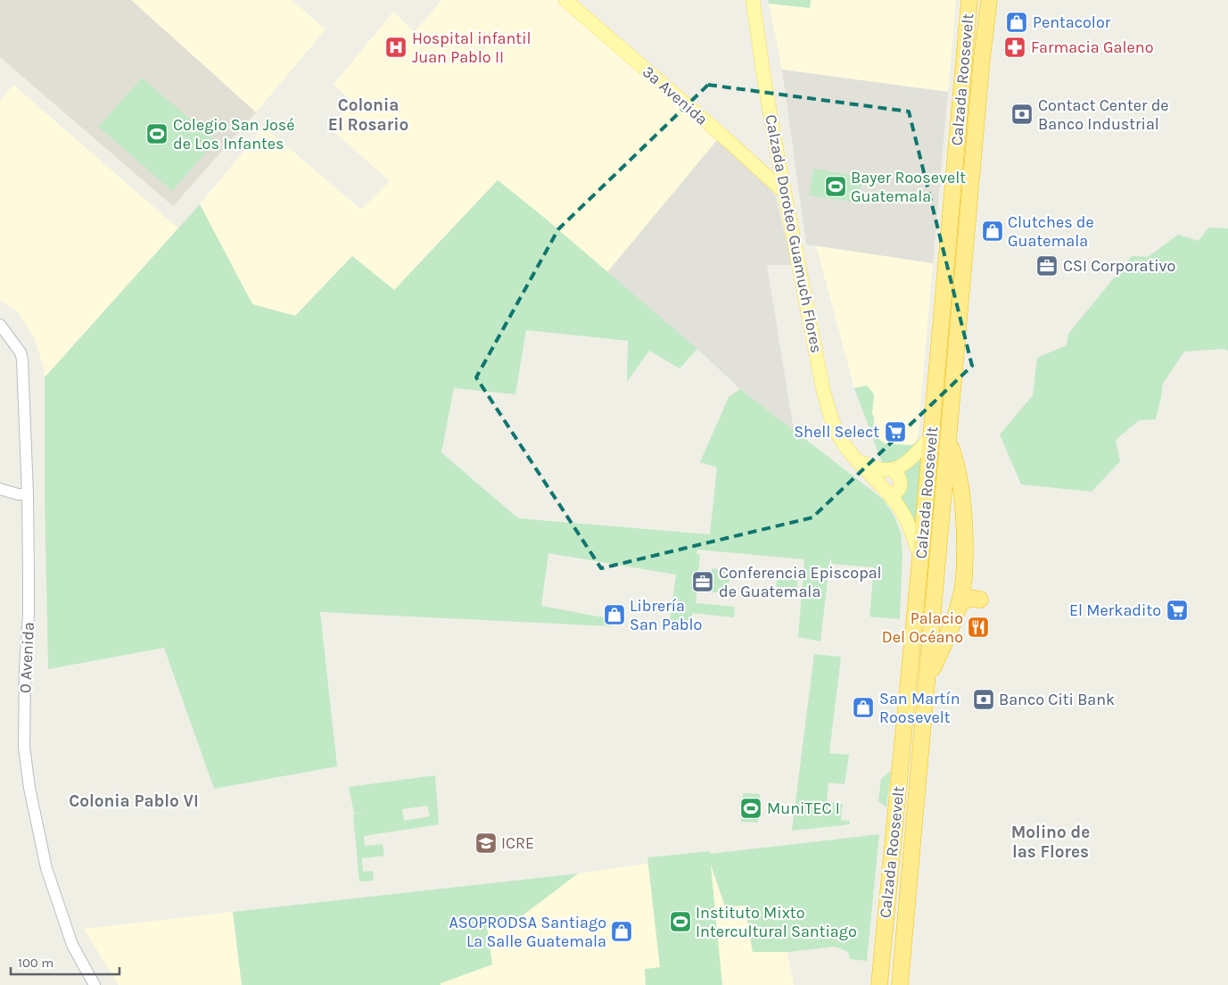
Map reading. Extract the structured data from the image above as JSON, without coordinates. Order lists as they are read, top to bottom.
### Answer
{
  "streets": {
    "highway": ["Calzada Roosevelt"],
    "main road": ["3a Avenida", "Calzada Doroteo Guamuch Flores"],
    "street": ["0 Avenida"]
  },
  "crossings": [
    ["Calzada Roosevelt", "Calzada Doroteo Guamuch Flores"],
    ["3a Avenida", "Calzada Doroteo Guamuch Flores"]
  ],
  "districts": ["Colonia El Rosario", "Colonia Pablo VI", "Molino de las Flores"],
  "places": {
    "shop": [
      "Pentacolor",
      "Clutches de Guatemala",
      "Librería San Pablo",
      "San Martín Roosevelt",
      "ASOPRODSA Santiago La Salle Guatemala"
    ],
    "hospital": ["Hospital infantil Juan Pablo II"],
    "pharmacy": ["Farmacia Galeno"],
    "bank": ["Contact Center de Banco Industrial", "Banco Citi Bank"],
    "sports": [
      "Colegio San José de Los Infantes",
      "Bayer Roosevelt Guatemala",
      "MuniTEC I",
      "Instituto Mixto Intercultural Santiago"
    ],
    "office": ["CSI Corporativo", "Conferencia Episcopal de Guatemala"],
    "supermarket": ["Shell Select", "El Merkadito"],
    "restaurant": ["Palacio Del Océano"],
    "school or university": ["ICRE"]
  },
  "scale_bar": "100 m"
}
